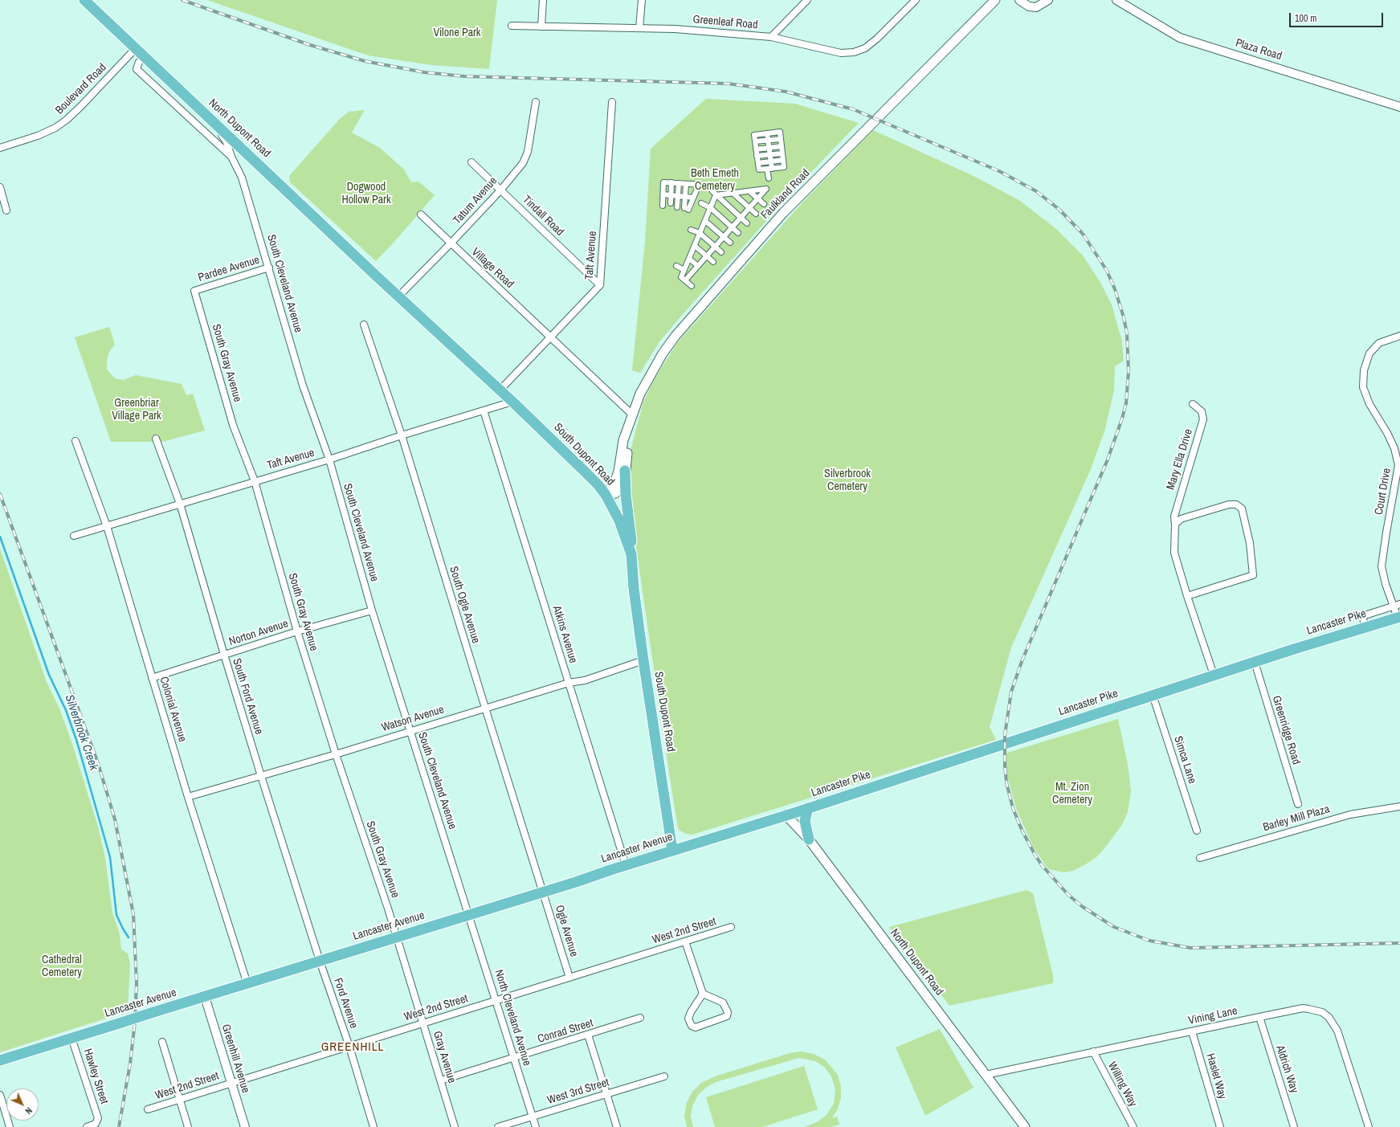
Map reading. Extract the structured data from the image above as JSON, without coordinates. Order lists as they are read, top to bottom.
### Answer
{
  "streets": {
    "main road": [
      "North Dupont Road",
      "Faulkland Road",
      "South Dupont Road",
      "Lancaster Pike",
      "Lancaster Avenue"
    ],
    "street": [
      "Greenleaf Road",
      "Plaza Road",
      "Boulevard Road",
      "Tatum Avenue",
      "Tindall Road",
      "Taft Avenue",
      "Village Road",
      "Pardee Avenue",
      "South Cleveland Avenue",
      "South Gray Avenue",
      "Mary Ella Drive",
      "Court Drive",
      "South Ogle Avenue",
      "Norton Avenue",
      "Atkins Avenue",
      "South Ford Avenue",
      "Colonial Avenue",
      "Watson Avenue",
      "Greenridge Road",
      "Simca Lane",
      "Barley Mill Plaza",
      "Ogle Avenue",
      "West 2nd Street",
      "Ford Avenue",
      "Vining Lane",
      "North Cleveland Avenue",
      "Conrad Street",
      "Gray Avenue",
      "Greenhill Avenue",
      "Aldrich Way",
      "Hawley Street",
      "Haslet Way",
      "Willing Way",
      "West 3rd Street"
    ]
  },
  "crossings": [
    ["Boulevard Road", "North Dupont Road"],
    ["North Dupont Road", "South Cleveland Avenue"],
    ["North Dupont Road", "South Dupont Road"],
    ["North Dupont Road", "Lancaster Pike"],
    ["North Dupont Road", "Lancaster Avenue"],
    ["North Dupont Road", "Vining Lane"],
    ["Faulkland Road", "Village Road"],
    ["Faulkland Road", "South Dupont Road"],
    ["Tatum Avenue", "Tindall Road"],
    ["Tatum Avenue", "Village Road"],
    ["Tatum Avenue", "South Dupont Road"],
    ["Tindall Road", "Taft Avenue"],
    ["Taft Avenue", "Village Road"],
    ["Taft Avenue", "South Cleveland Avenue"],
    ["Taft Avenue", "South Gray Avenue"],
    ["Taft Avenue", "South Dupont Road"],
    ["Taft Avenue", "South Ogle Avenue"],
    ["Taft Avenue", "Atkins Avenue"],
    ["Taft Avenue", "South Ford Avenue"],
    ["Taft Avenue", "Colonial Avenue"],
    ["Pardee Avenue", "South Cleveland Avenue"],
    ["Pardee Avenue", "South Gray Avenue"],
    ["South Cleveland Avenue", "Norton Avenue"],
    ["South Cleveland Avenue", "Watson Avenue"],
    ["South Cleveland Avenue", "Lancaster Avenue"],
    ["South Cleveland Avenue", "North Cleveland Avenue"],
    ["South Gray Avenue", "Norton Avenue"],
    ["South Gray Avenue", "Watson Avenue"],
    ["South Gray Avenue", "Lancaster Avenue"],
    ["South Gray Avenue", "Gray Avenue"],
    ["South Dupont Road", "Watson Avenue"],
    ["South Dupont Road", "Lancaster Avenue"],
    ["Mary Ella Drive", "Lancaster Pike"],
    ["Court Drive", "Lancaster Pike"],
    ["South Ogle Avenue", "Watson Avenue"],
    ["South Ogle Avenue", "Lancaster Avenue"],
    ["South Ogle Avenue", "Ogle Avenue"],
    ["Lancaster Pike", "Greenridge Road"],
    ["Lancaster Pike", "Simca Lane"],
    ["Lancaster Pike", "Lancaster Avenue"],
    ["Norton Avenue", "South Ford Avenue"],
    ["Norton Avenue", "Colonial Avenue"],
    ["Atkins Avenue", "Watson Avenue"],
    ["Atkins Avenue", "Lancaster Avenue"],
    ["South Ford Avenue", "Watson Avenue"],
    ["South Ford Avenue", "Lancaster Avenue"],
    ["South Ford Avenue", "Ford Avenue"],
    ["Colonial Avenue", "Watson Avenue"],
    ["Colonial Avenue", "Lancaster Avenue"],
    ["Lancaster Avenue", "Ogle Avenue"],
    ["Lancaster Avenue", "Ford Avenue"],
    ["Lancaster Avenue", "North Cleveland Avenue"],
    ["Lancaster Avenue", "Gray Avenue"],
    ["Lancaster Avenue", "Greenhill Avenue"],
    ["Lancaster Avenue", "Hawley Street"],
    ["Ogle Avenue", "West 2nd Street"],
    ["West 2nd Street", "Ford Avenue"],
    ["West 2nd Street", "North Cleveland Avenue"],
    ["West 2nd Street", "Gray Avenue"],
    ["West 2nd Street", "Greenhill Avenue"],
    ["Vining Lane", "Aldrich Way"],
    ["Vining Lane", "Haslet Way"],
    ["Vining Lane", "Willing Way"],
    ["North Cleveland Avenue", "Conrad Street"],
    ["North Cleveland Avenue", "West 3rd Street"],
    ["Conrad Street", "Gray Avenue"]
  ],
  "districts": ["GREENHILL"],
  "water": ["Silverbrook Creek"],
  "parks": [
    "Vilone Park",
    "Beth Emeth Cemetery",
    "Dogwood Hollow Park",
    "Greenbriar Village Park",
    "Silverbrook Cemetery",
    "Mt. Zion Cemetery",
    "Cathedral Cemetery"
  ],
  "scale_bar": "100 m",
  "north": "bottom right"
}
